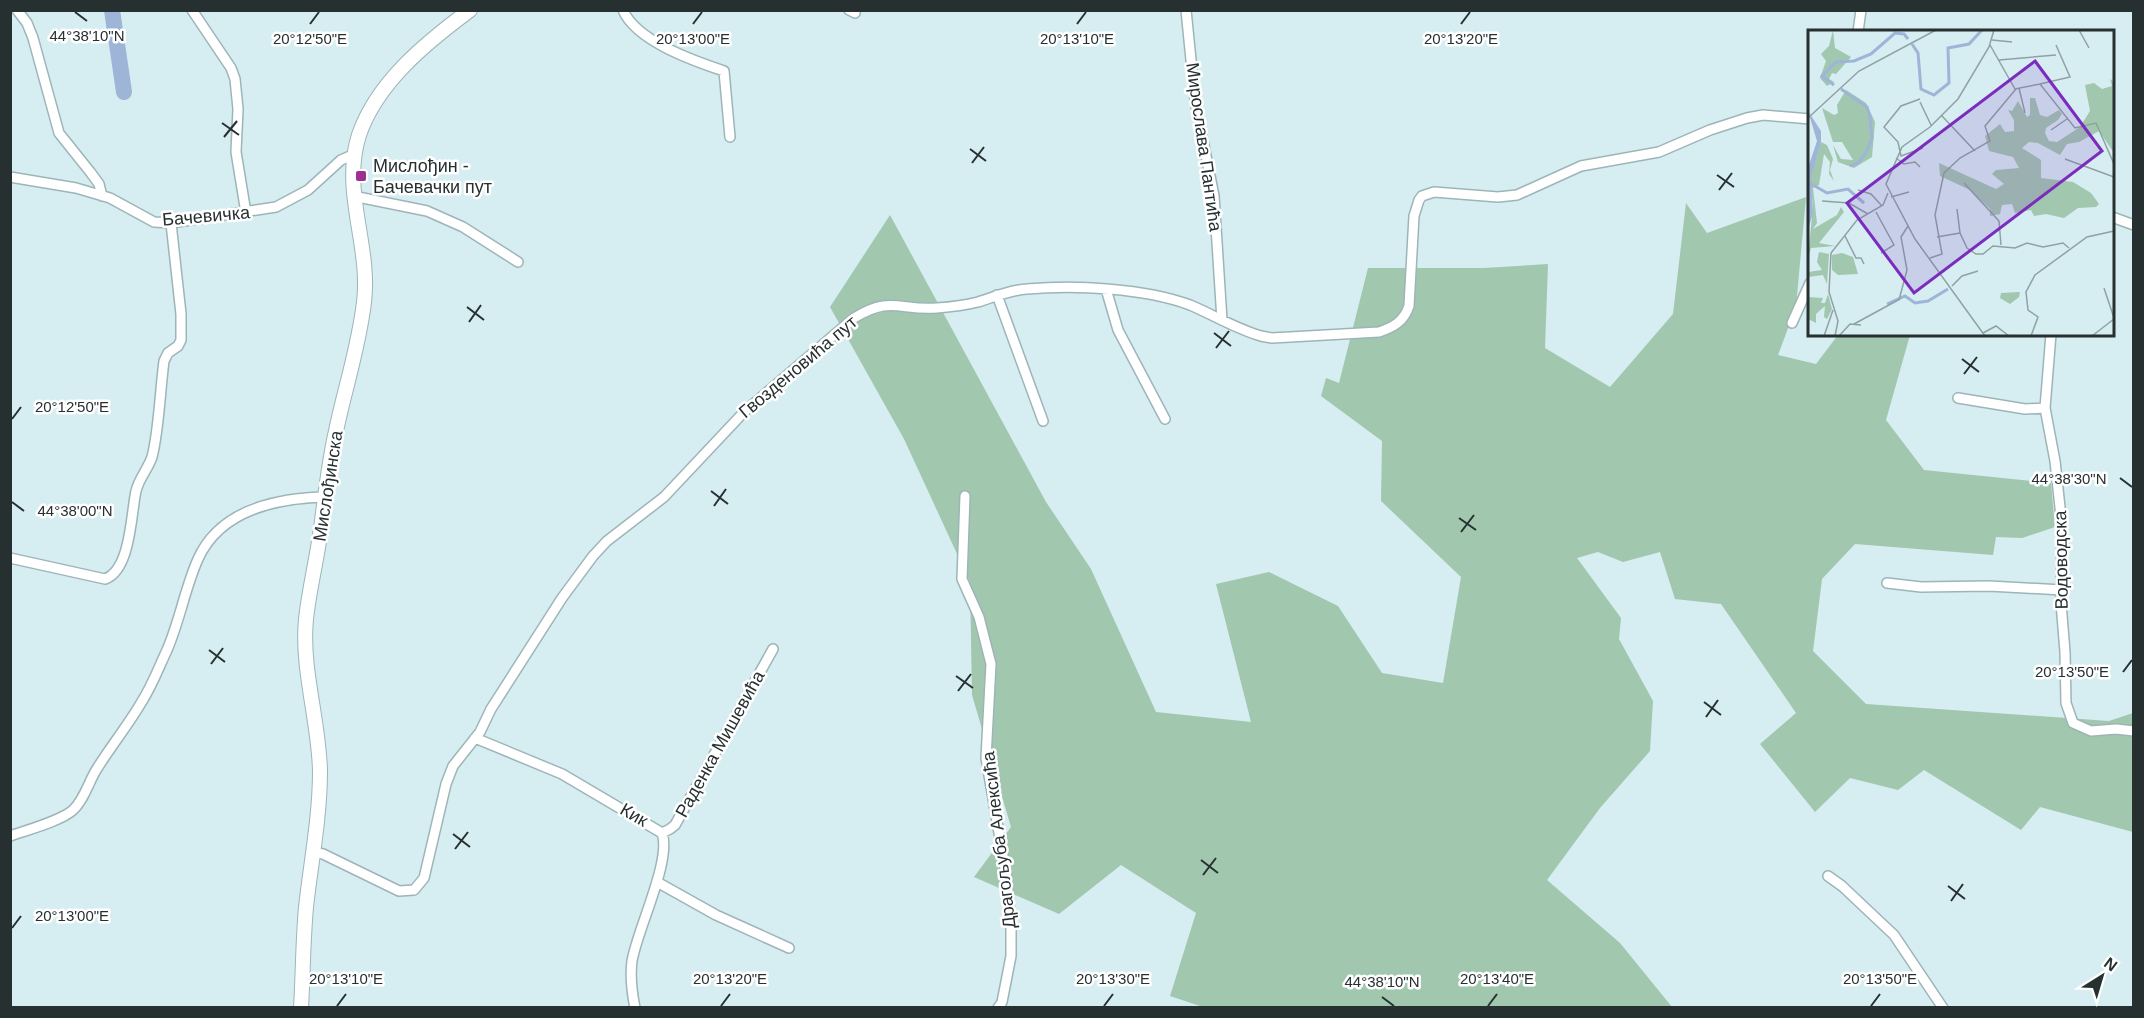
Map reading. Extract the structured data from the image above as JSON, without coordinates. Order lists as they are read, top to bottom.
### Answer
{
  "streets": {
    "main road": ["Мислођинска"],
    "street": [
      "Мирослава Пантића",
      "Бачевичка",
      "Гвозденовића пут",
      "Водоводска",
      "Раденка Мишевића",
      "Кик",
      "Драгољуба Алексића"
    ]
  },
  "crossings": [
    ["Мирослава Пантића", "Гвозденовића пут"],
    ["Бачевичка", "Мислођинска"],
    ["Гвозденовића пут", "Мислођинска"],
    ["Гвозденовића пут", "Кик"],
    ["Раденка Мишевића", "Кик"]
  ],
  "places": {
    "transit": ["Мислођин - Бачевачки пут"]
  },
  "north": "top right",
  "coordinates": [
    "44°38'10\"N",
    "20°12'50\"E",
    "20°13'00\"E",
    "20°13'10\"E",
    "20°13'20\"E",
    "44°38'30\"N",
    "44°38'00\"N",
    "20°13'50\"E",
    "20°13'30\"E",
    "20°13'40\"E"
  ]
}
